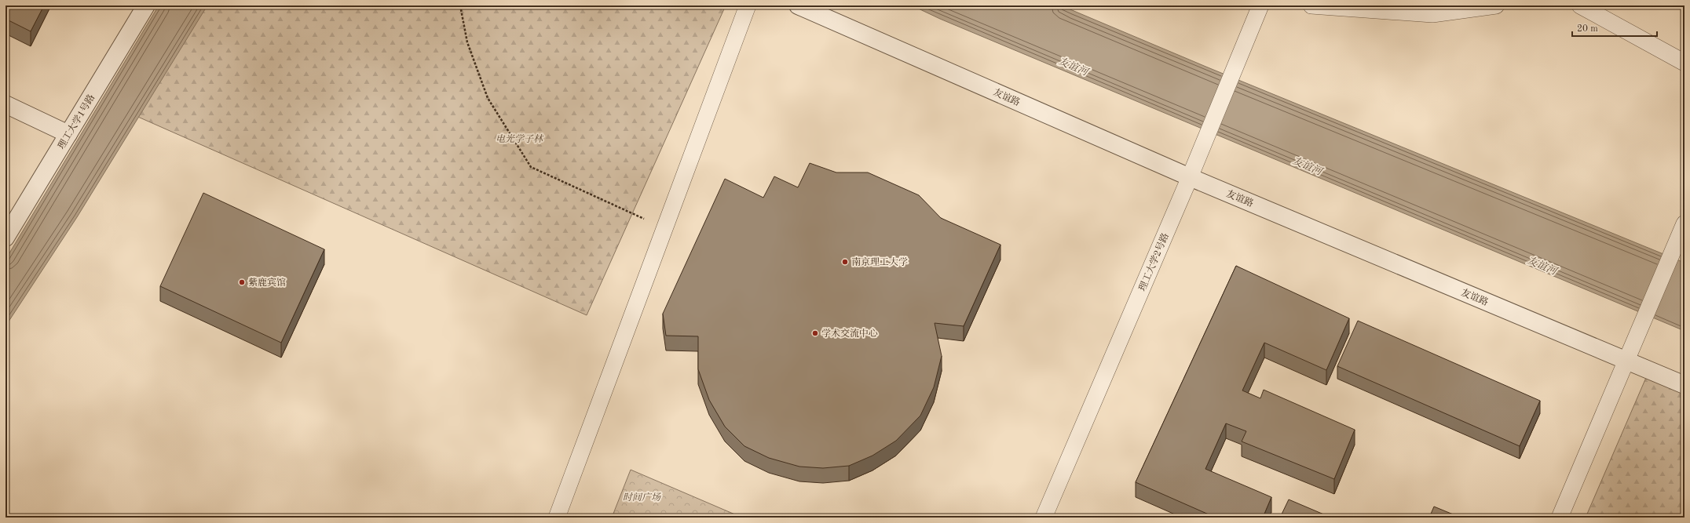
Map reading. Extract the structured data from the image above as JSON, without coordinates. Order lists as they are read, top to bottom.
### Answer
{
  "streets": {
    "street": ["友谊路", "理工大学1号路"],
    "lane": ["理工大学2号路"]
  },
  "crossings": [
    ["友谊路", "理工大学2号路"]
  ],
  "water": ["友谊河"],
  "parks": ["电光学子林", "时间广场"],
  "places": ["南京理工大学", "紫鹿宾馆", "学术交流中心"],
  "scale_bar": "20 m"
}
